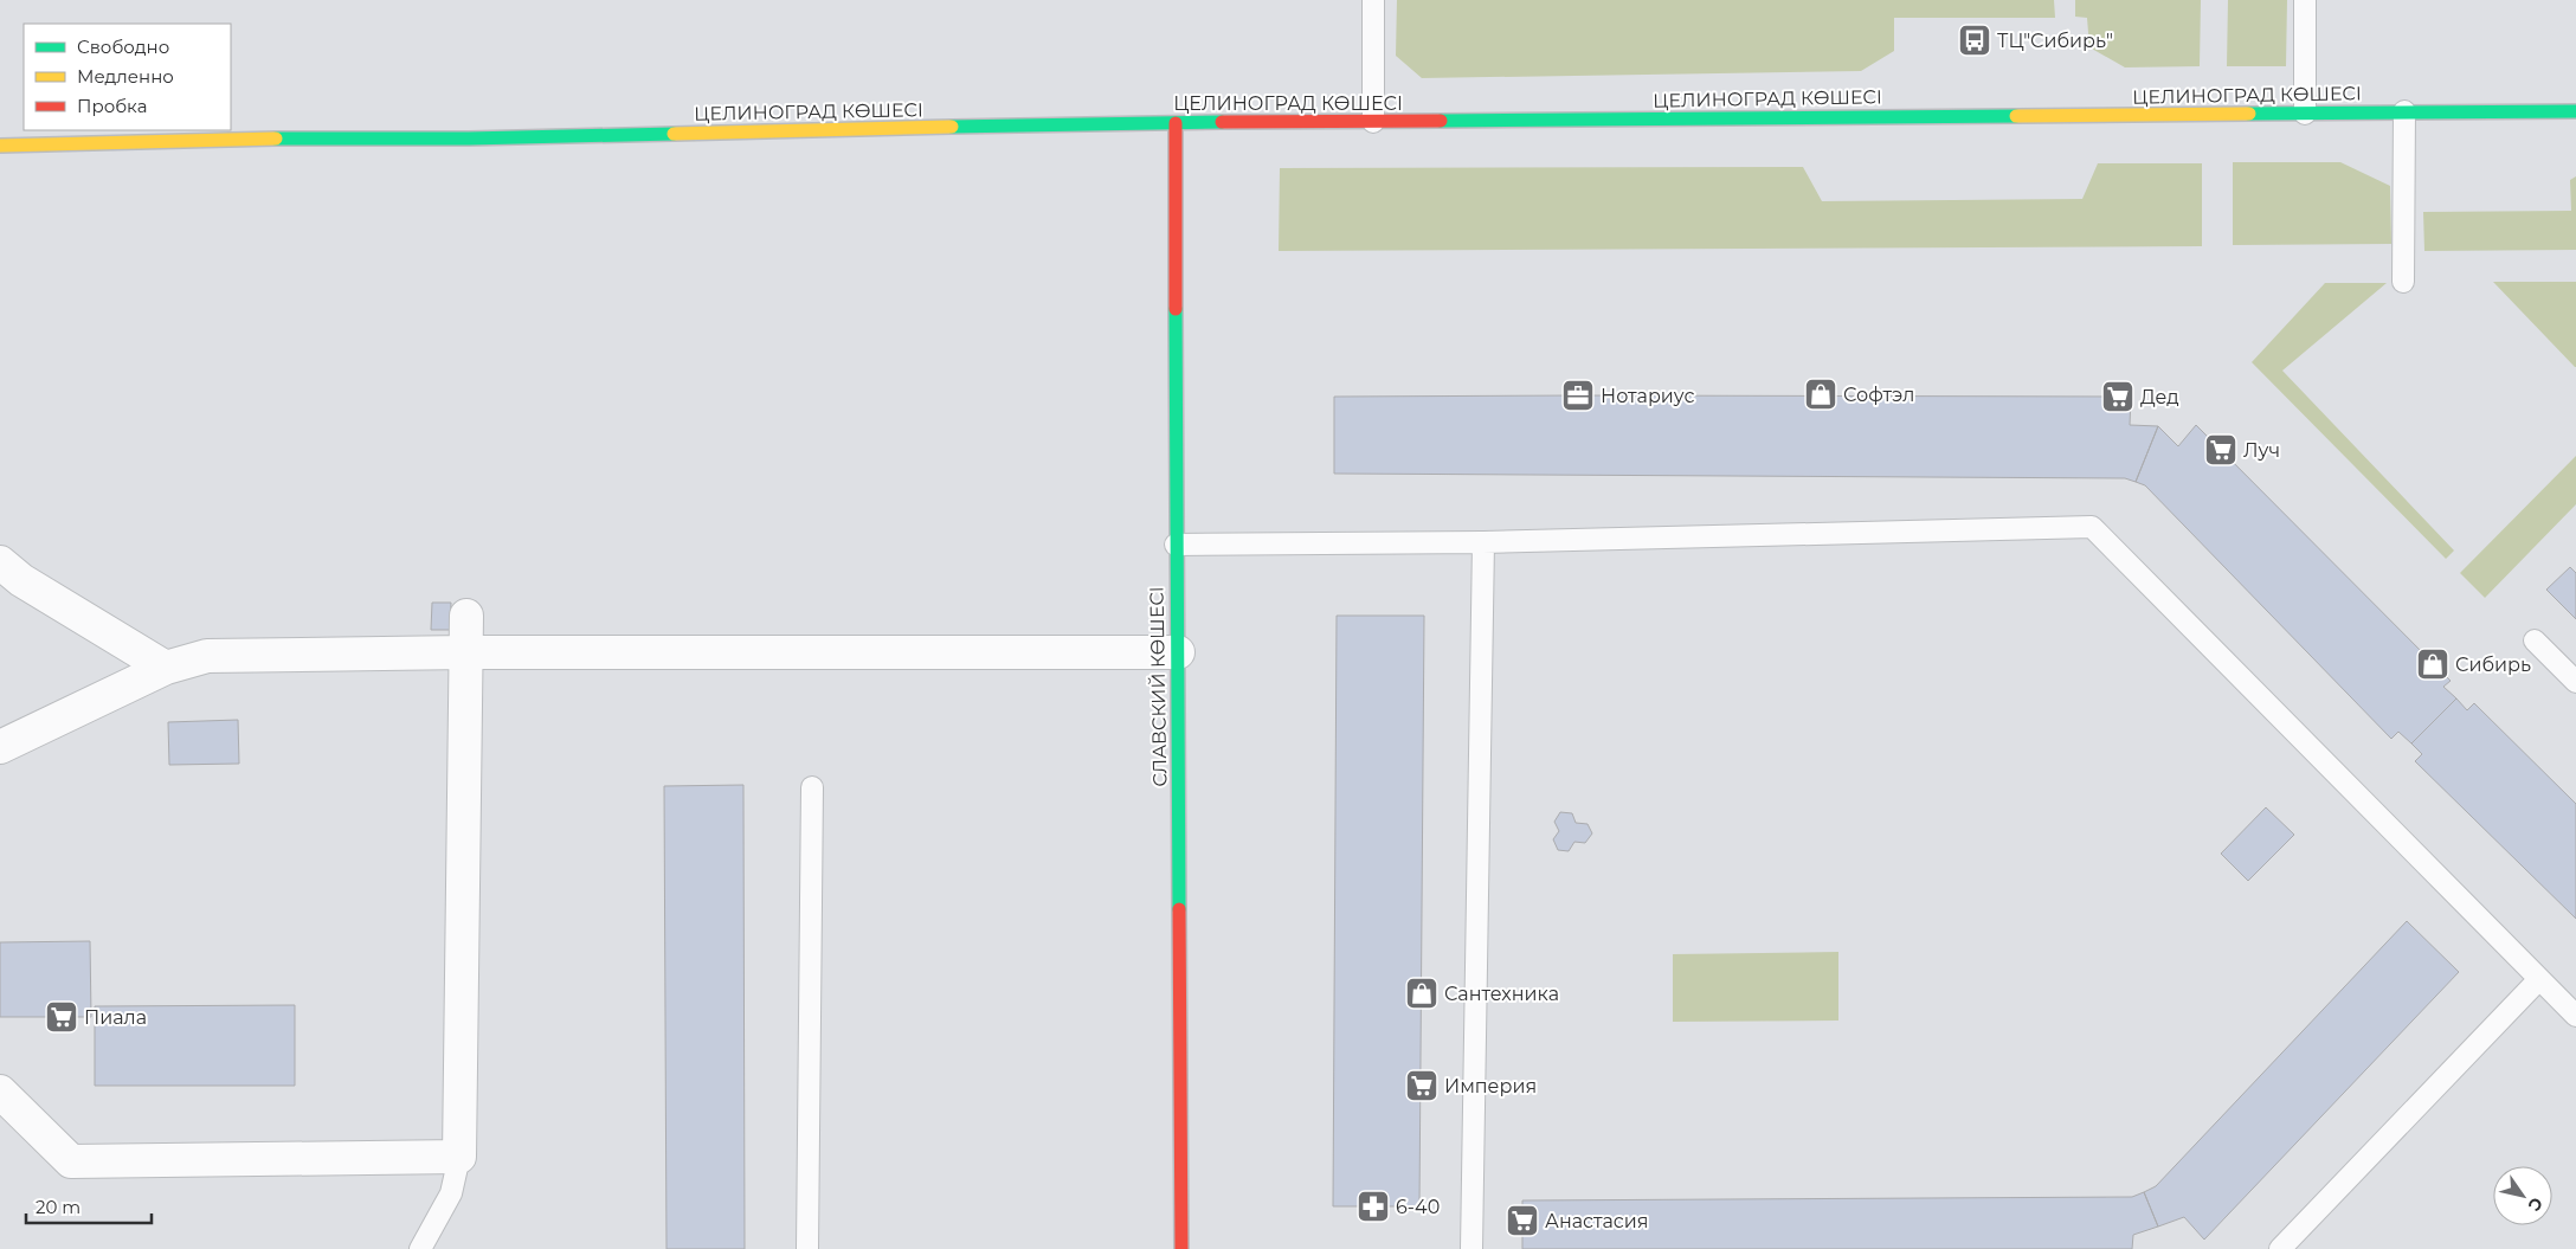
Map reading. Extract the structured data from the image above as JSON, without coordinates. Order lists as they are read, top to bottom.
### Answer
{
  "streets": {
    "street": ["ЦЕЛИНОГРАД КӨШЕСІ", "СЛАВСКИЙ КӨШЕСІ"]
  },
  "crossings": [
    ["ЦЕЛИНОГРАД КӨШЕСІ", "СЛАВСКИЙ КӨШЕСІ"]
  ],
  "places": {
    "bus stop": ["ТЦ\"Сибирь\""],
    "shop": ["Софтэл", "Сибирь", "Сантехника"],
    "office": ["Нотариус"],
    "supermarket": [
      "Дед",
      "Луч",
      "Пиала",
      "Империя",
      "Анастасия"
    ],
    "pharmacy": ["6-40"]
  },
  "legend": ["Свободно", "Медленно", "Пробка"],
  "scale_bar": "20 m",
  "north": "bottom right"
}
